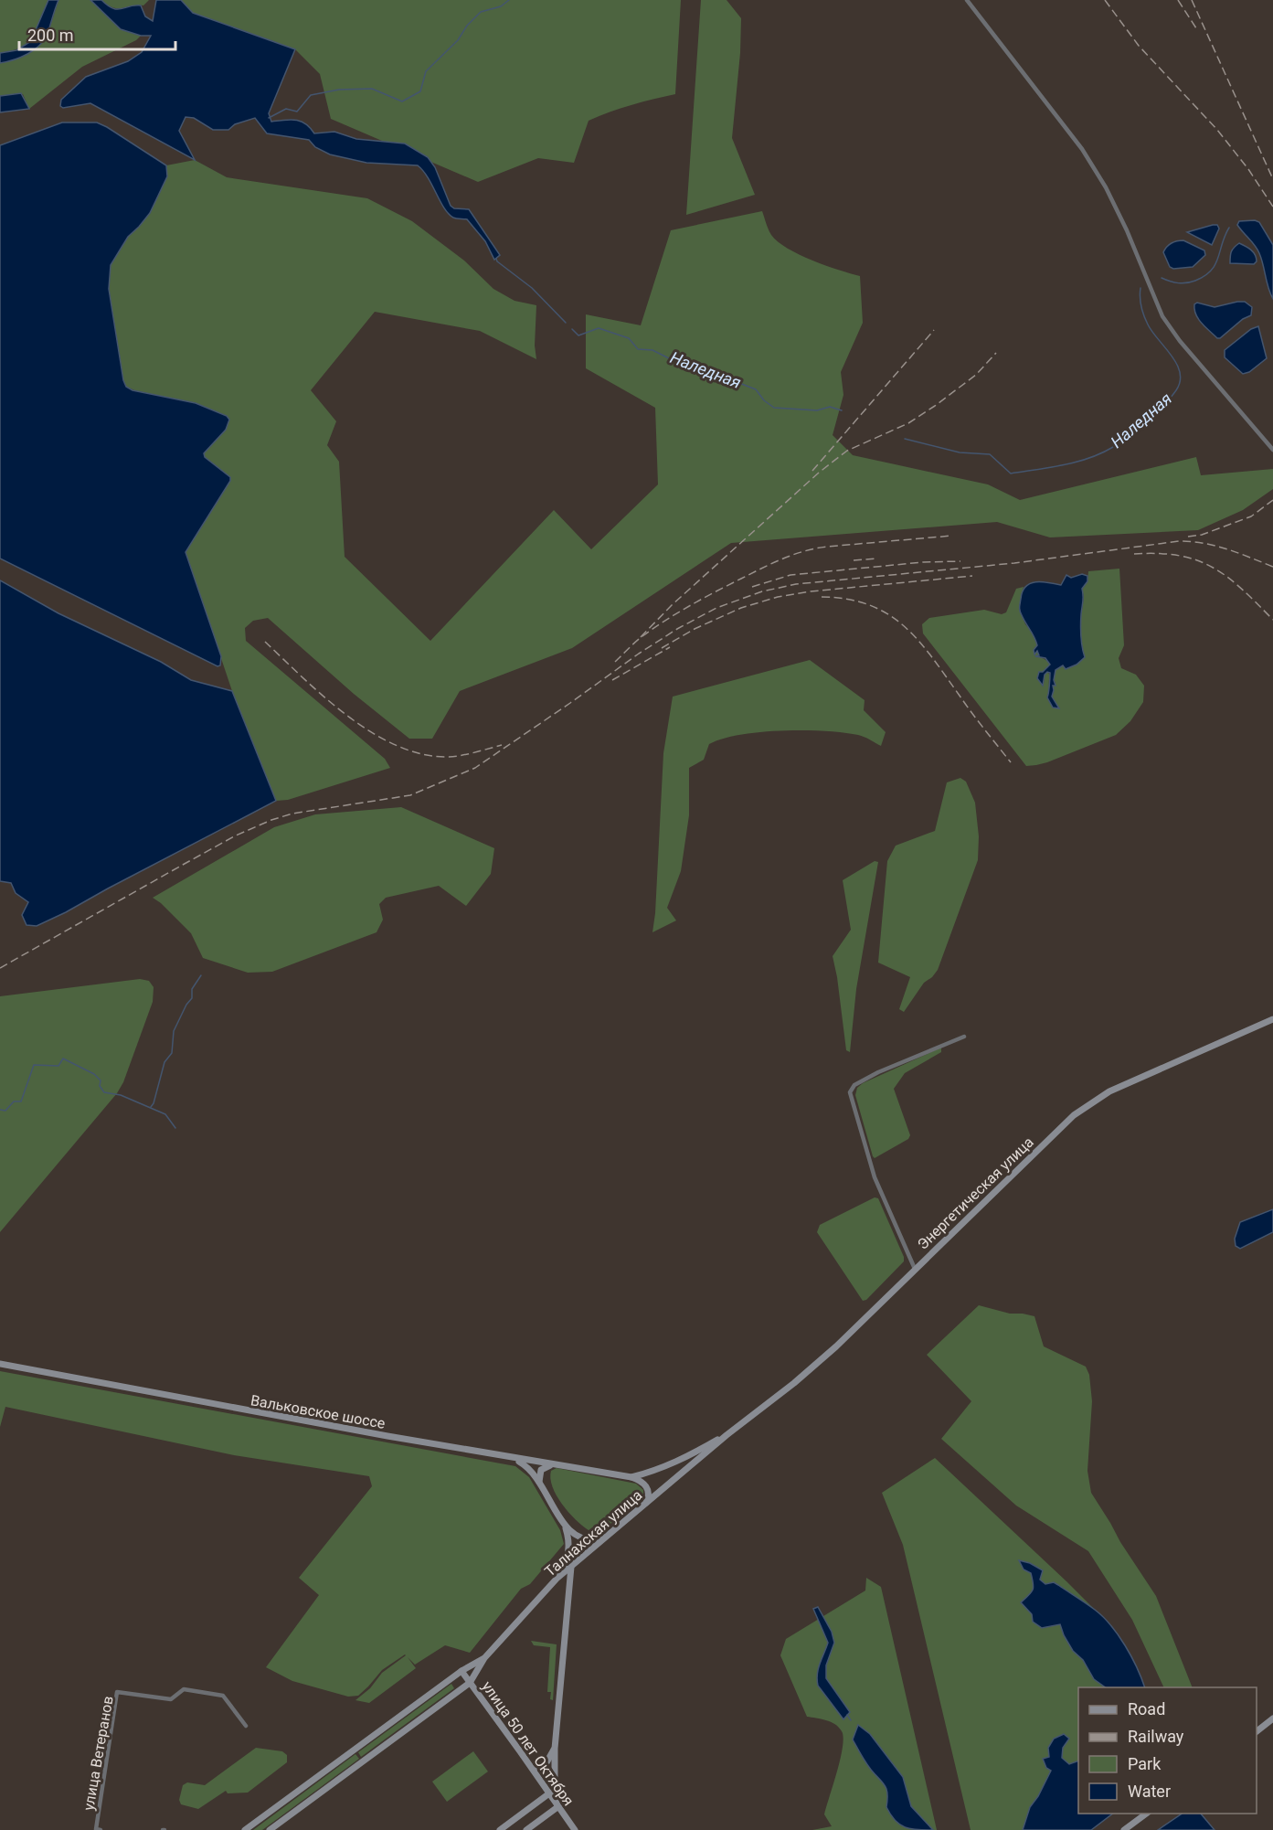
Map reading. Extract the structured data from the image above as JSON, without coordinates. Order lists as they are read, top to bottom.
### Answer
{
  "streets": {
    "main road": [
      "Энергетическая улица",
      "Вальковское шоссе",
      "Талнахская улица",
      "улица 50 лет Октября"
    ],
    "street": ["улица Ветеранов"]
  },
  "crossings": [
    ["Энергетическая улица", "Вальковское шоссе"],
    ["Энергетическая улица", "Талнахская улица"],
    ["Вальковское шоссе", "Талнахская улица"],
    ["Талнахская улица", "улица 50 лет Октября"]
  ],
  "water": ["Наледная"],
  "legend": [
    "Road",
    "Railway",
    "Park",
    "Water"
  ],
  "scale_bar": "200 m"
}
